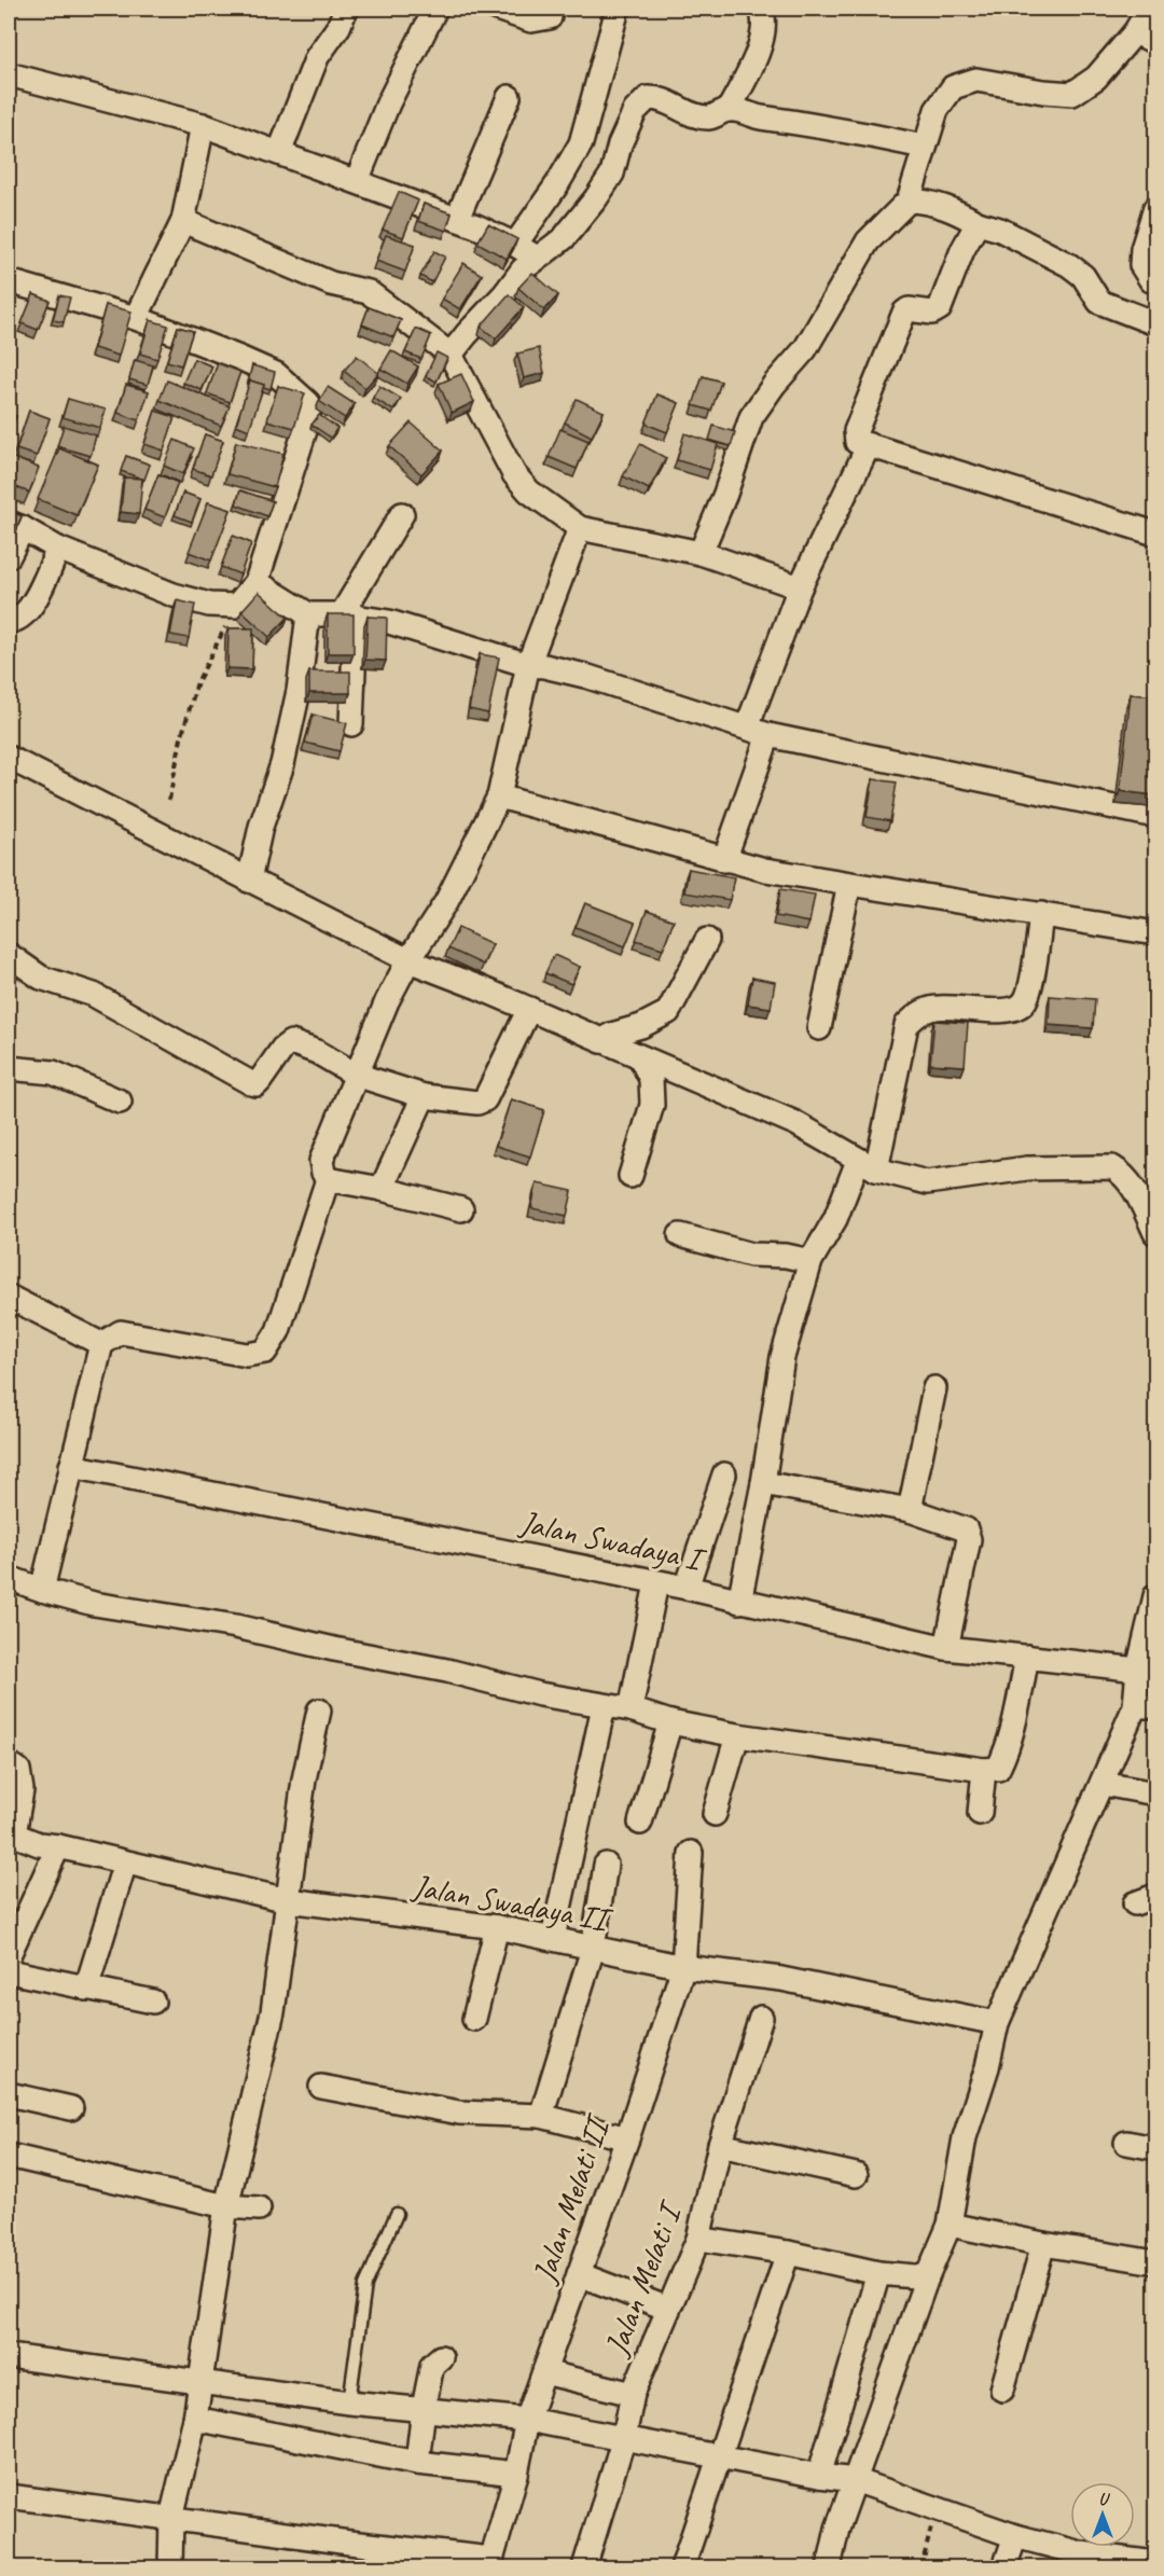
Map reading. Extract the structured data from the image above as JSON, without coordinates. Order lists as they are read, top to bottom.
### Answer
{
  "streets": {
    "street": [
      "Jalan Swadaya I",
      "Jalan Swadaya II",
      "Jalan Melati II",
      "Jalan Melati I"
    ]
  },
  "crossings": [
    ["Jalan Swadaya II", "Jalan Melati II"]
  ],
  "north": "top"
}
